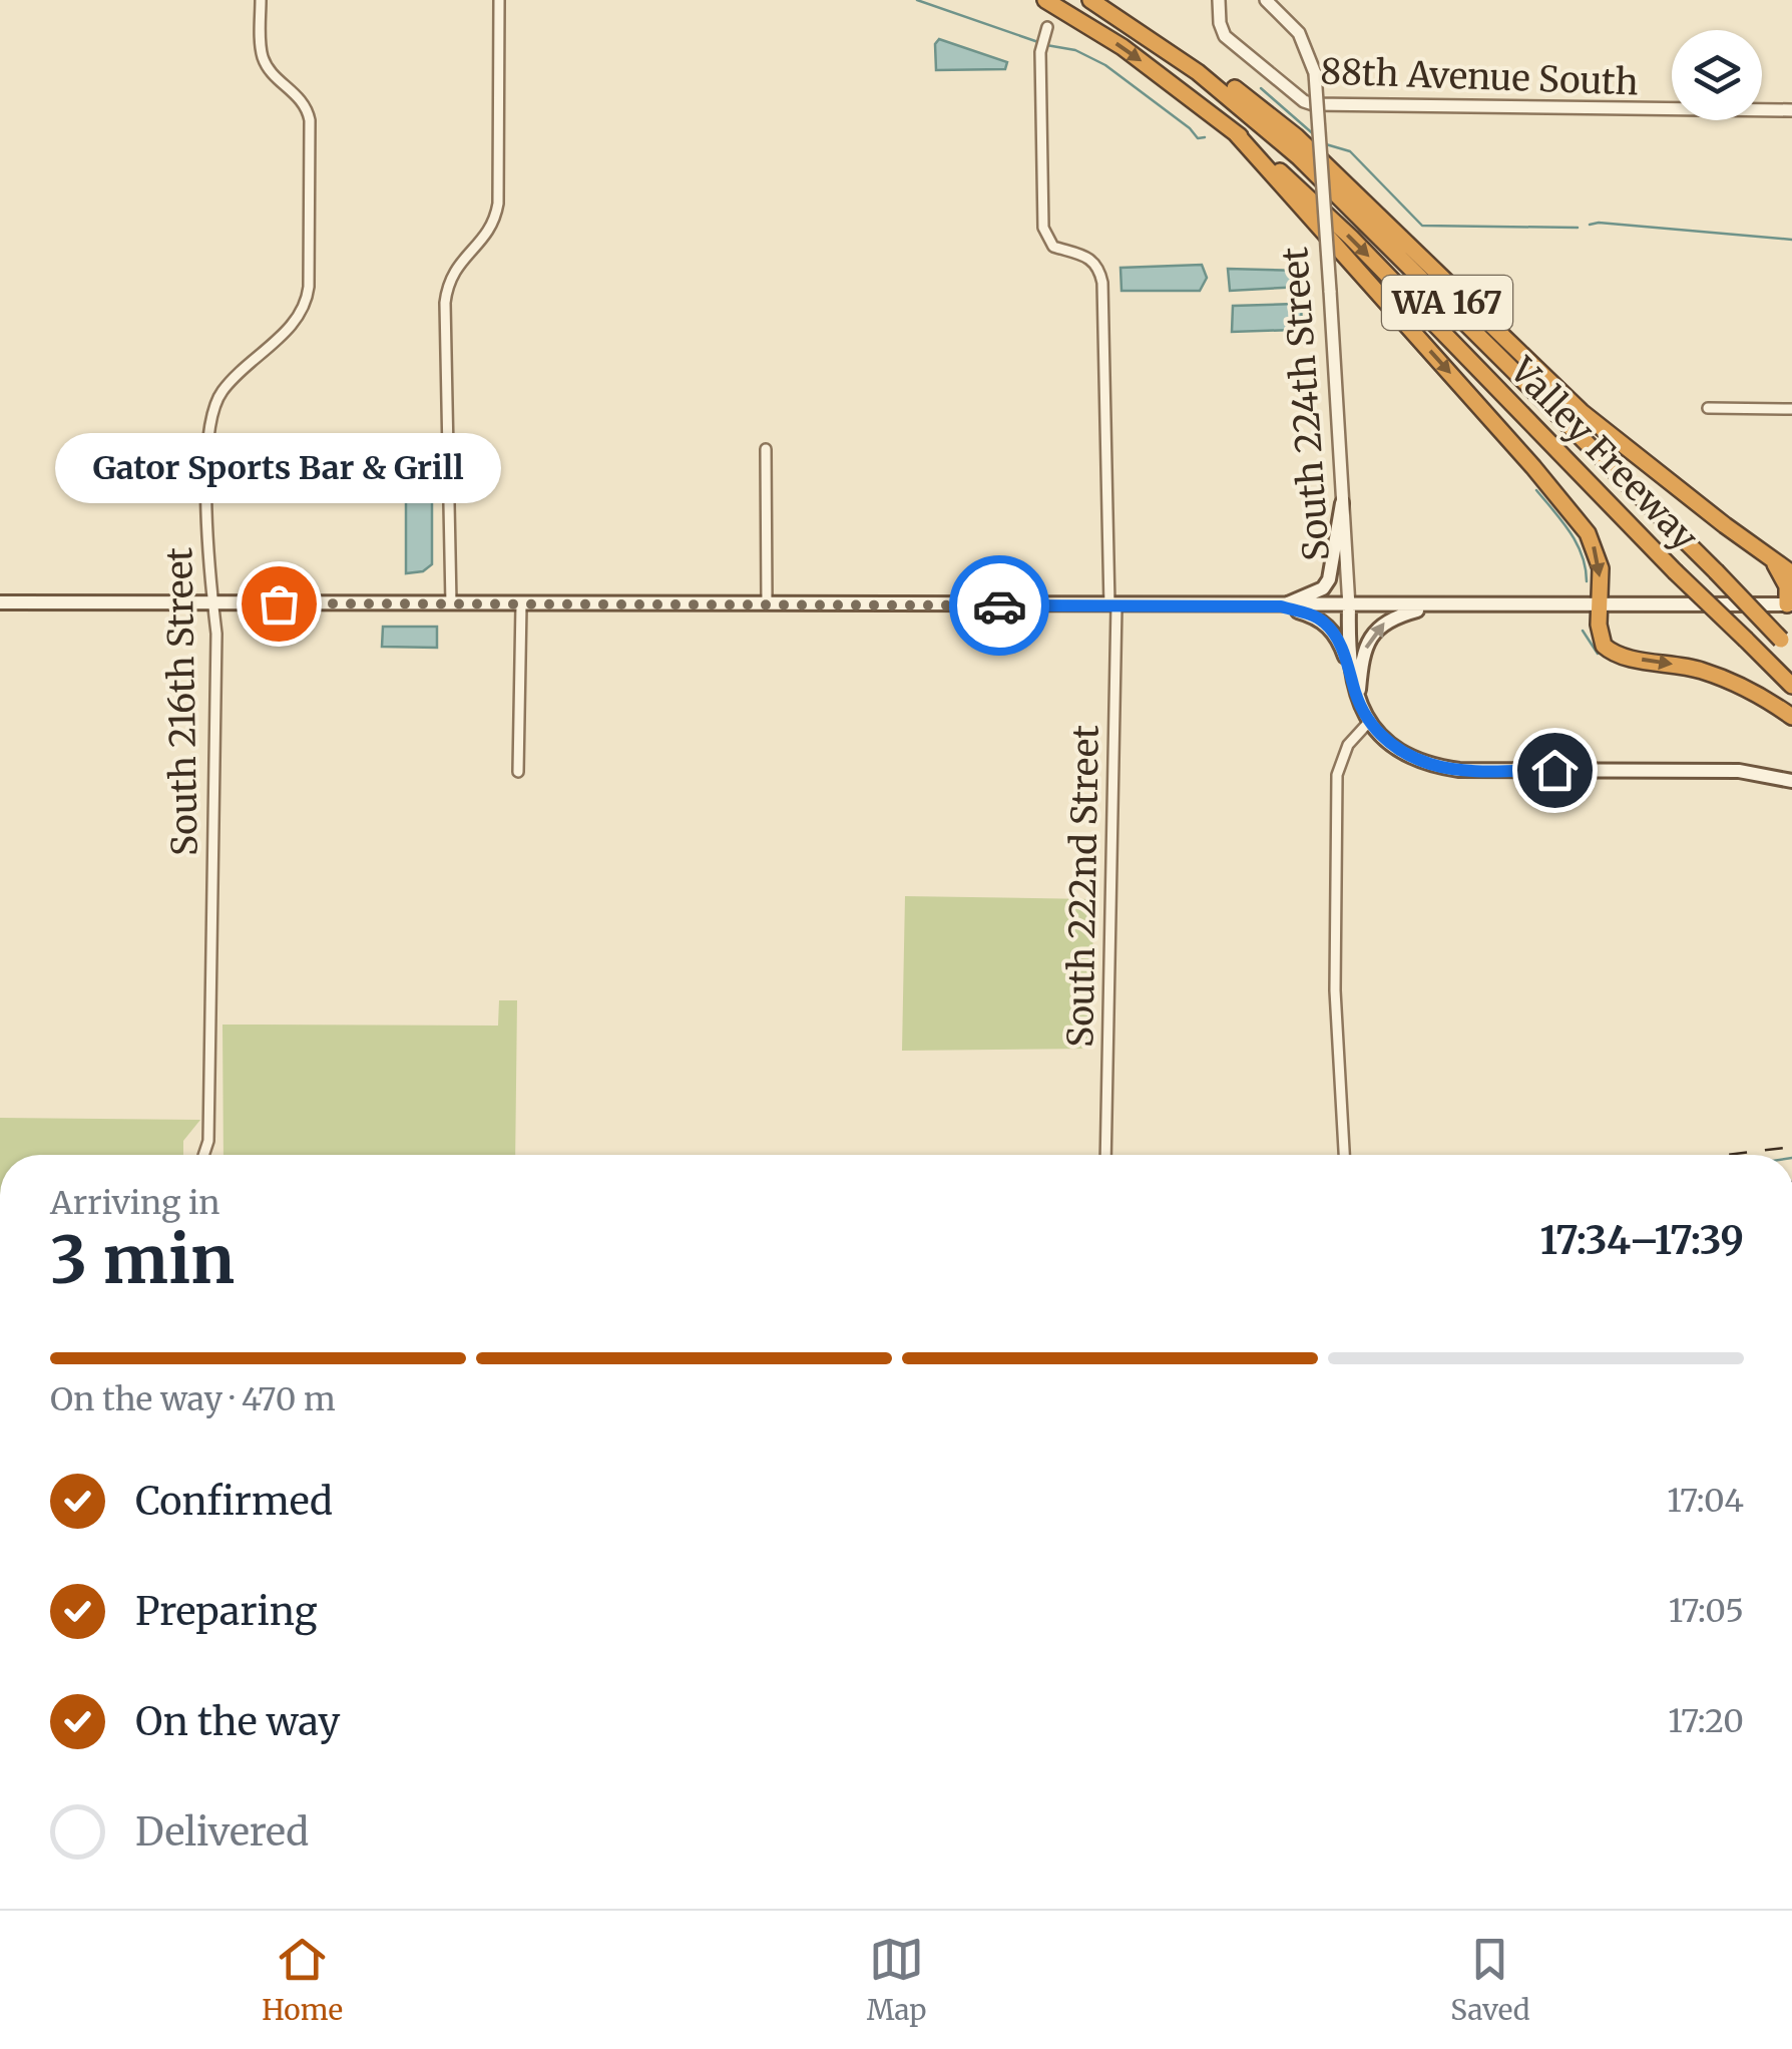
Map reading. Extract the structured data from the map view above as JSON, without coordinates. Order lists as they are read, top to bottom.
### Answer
{
  "streets": {
    "highway": ["WA 167", "Valley Freeway"],
    "main road": ["South 224th Street"],
    "street": ["88th Avenue South", "South 216th Street", "South 222nd Street"]
  },
  "places": ["Gator Sports Bar & Grill"],
  "page": {
    "bubble": "Gator Sports Bar & Grill",
    "heading": ["3 min", "Arriving in", "17:34–17:39"],
    "bar": "On the way · 470 m",
    "list": [
      ["Confirmed", "17:04"],
      ["Preparing", "17:05"],
      ["On the way", "17:20"],
      "Delivered"
    ],
    "tabs": ["Home", "Map", "Saved"]
  }
}
